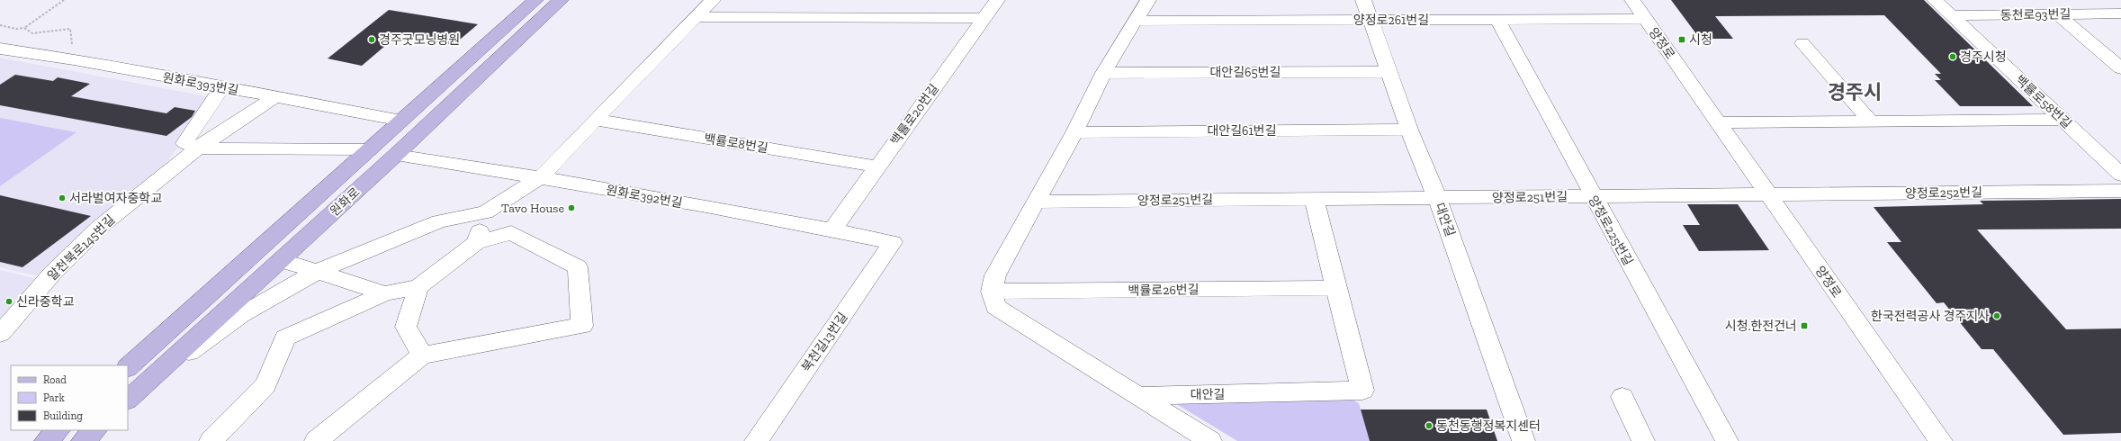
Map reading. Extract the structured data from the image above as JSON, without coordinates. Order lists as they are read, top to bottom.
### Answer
{
  "streets": {
    "main road": ["원화로"],
    "street": [
      "동천로93번길",
      "양정로261번길",
      "양정로",
      "대안길65번길",
      "원화로393번길",
      "백률로58번길",
      "백률로20번길",
      "대안길61번길",
      "백률로8번길",
      "양정로252번길",
      "원화로392번길",
      "양정로251번길",
      "대안길",
      "양정로225번길",
      "알천북로145번길",
      "백률로26번길",
      "북천길13번길"
    ]
  },
  "crossings": [
    ["동천로93번길", "백률로58번길"],
    ["양정로261번길", "양정로"],
    ["양정로261번길", "대안길"],
    ["양정로261번길", "양정로225번길"],
    ["양정로", "양정로252번길"],
    ["양정로", "양정로251번길"],
    ["대안길65번길", "대안길"],
    ["원화로393번길", "원화로"],
    ["원화로393번길", "알천북로145번길"],
    ["백률로20번길", "백률로8번길"],
    ["백률로20번길", "원화로392번길"],
    ["대안길61번길", "대안길"],
    ["양정로252번길", "양정로251번길"],
    ["원화로392번길", "원화로"],
    ["원화로392번길", "북천길13번길"],
    ["양정로251번길", "대안길"],
    ["양정로251번길", "양정로225번길"],
    ["대안길", "백률로26번길"]
  ],
  "districts": ["경주시"],
  "places": {
    "other": [
      "경주굿모닝병원",
      "경주시청",
      "서라벌여자중학교",
      "Tavo House",
      "신라중학교",
      "한국전력공사 경주지사",
      "동천동행정복지센터"
    ],
    "transit": ["시청", "시청.한전건너"]
  },
  "legend": ["Road", "Park", "Building"]
}
